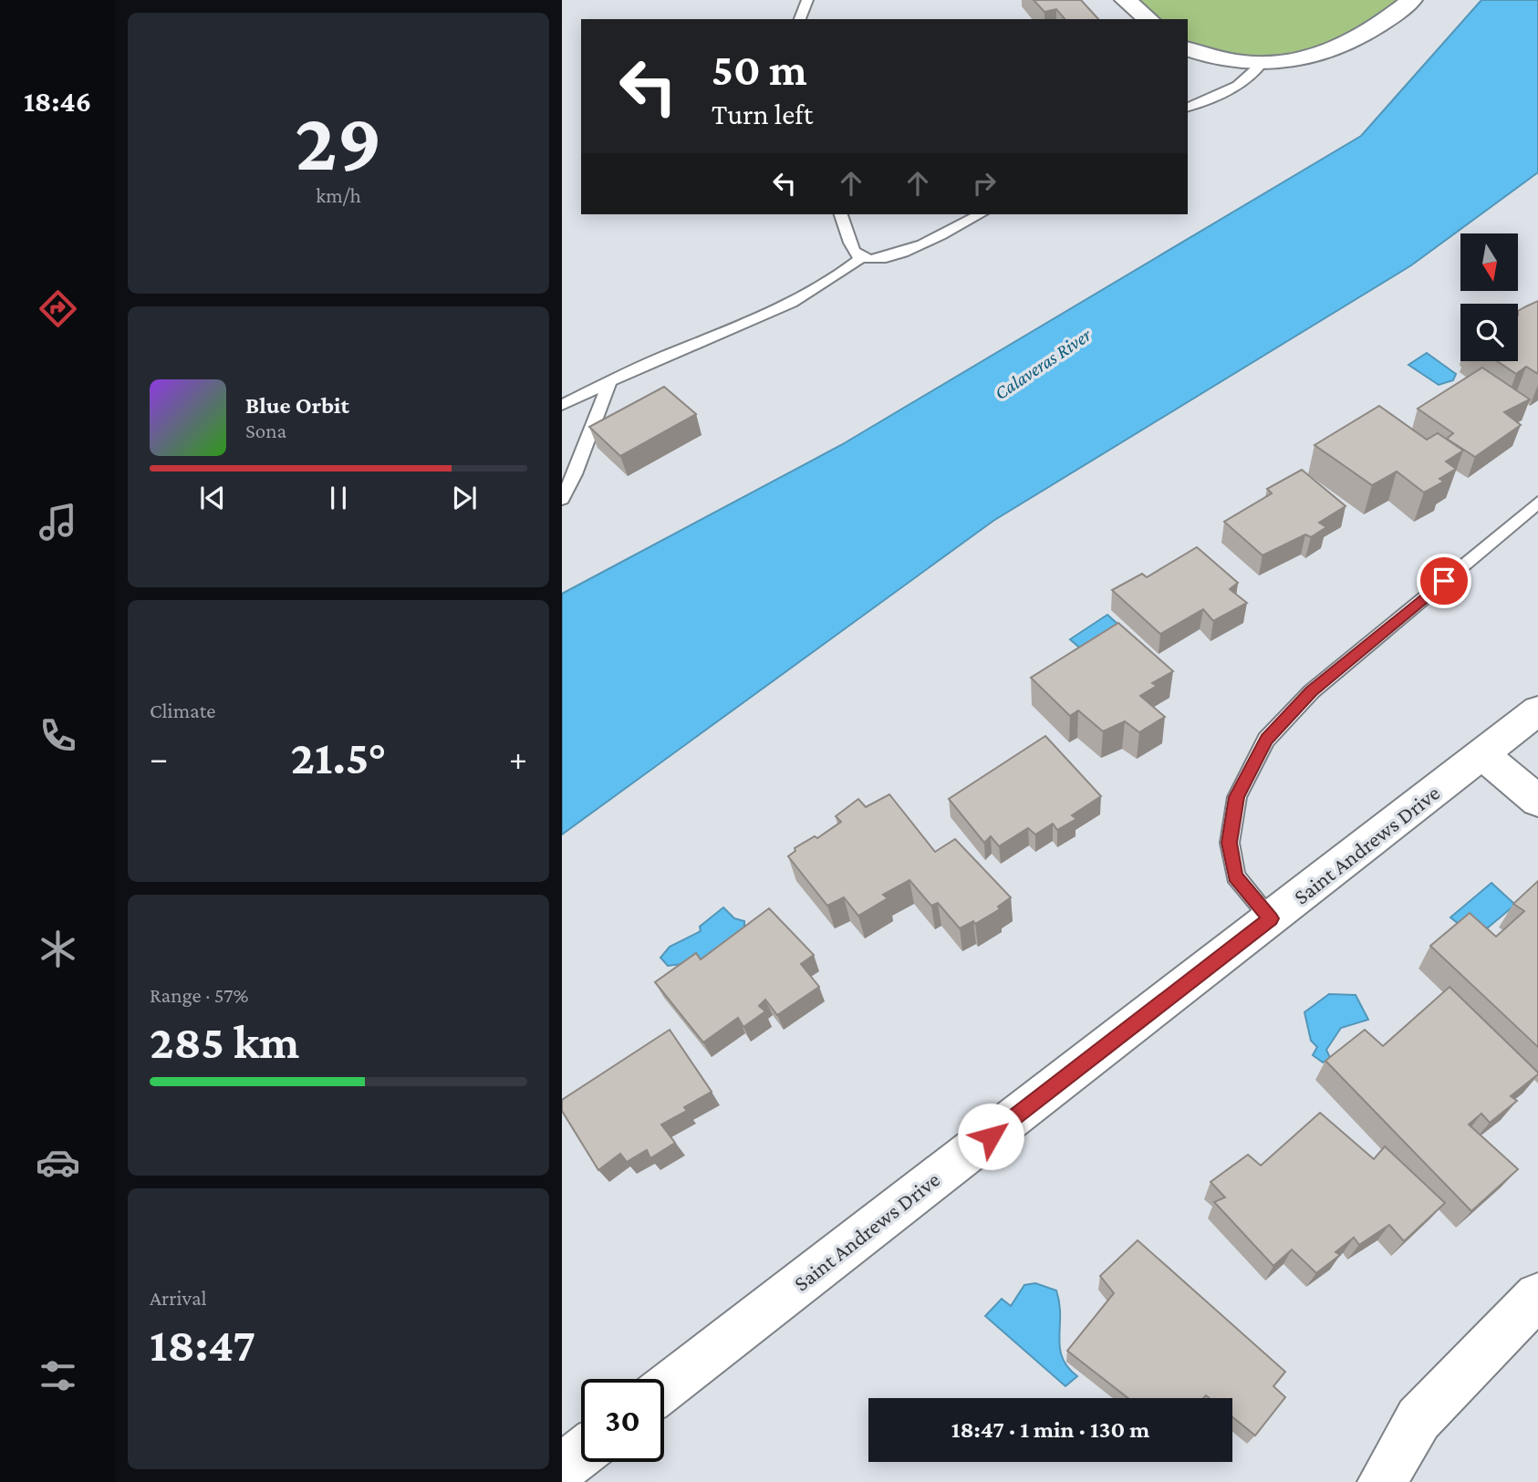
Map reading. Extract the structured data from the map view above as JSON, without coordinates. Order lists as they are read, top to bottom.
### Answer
{
  "streets": {
    "street": ["Saint Andrews Drive"]
  },
  "water": ["Calaveras River"],
  "north": "bottom",
  "page": {
    "tabs": "18:46",
    "tile": [
      ["29", "km/h"],
      "Climate",
      ["Range · 57%", "285 km"],
      ["Arrival", "18:47"]
    ],
    "turn": ["50 m", "Turn left"],
    "song": ["Blue Orbit", "Sona"],
    "heat": ["−", "21.5°", "+"],
    "limit": "30",
    "trip": "18:47 · 1 min · 130 m"
  }
}
